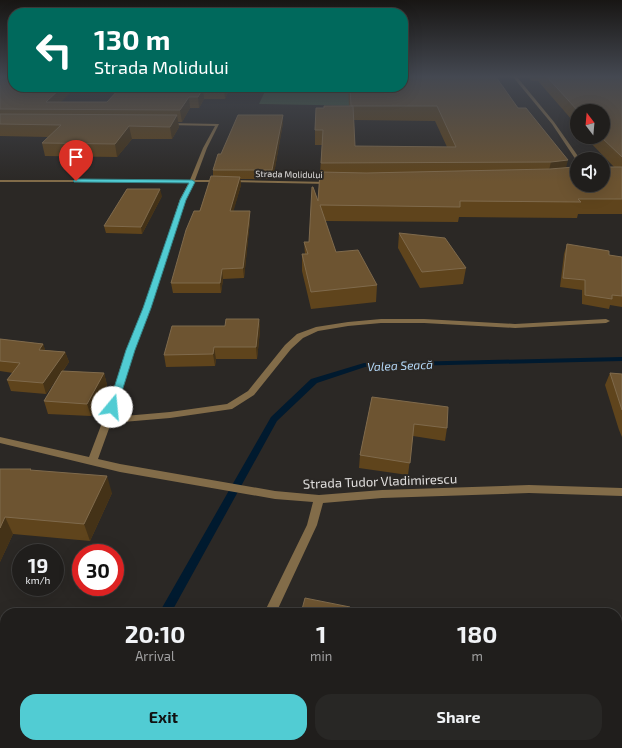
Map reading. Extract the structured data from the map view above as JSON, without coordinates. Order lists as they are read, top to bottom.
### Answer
{
  "streets": {
    "street": ["Strada Molidului", "Strada Tudor Vladimirescu"]
  },
  "water": ["Valea Seacă"],
  "north": "top",
  "page": {
    "turn": ["130 m", "Strada Molidului"],
    "speed": "19 km/h",
    "limit": "30",
    "eta": [
      "20:10",
      "Arrival",
      "1",
      "min",
      "180",
      "m"
    ],
    "buttons": ["Exit", "Share"]
  }
}
